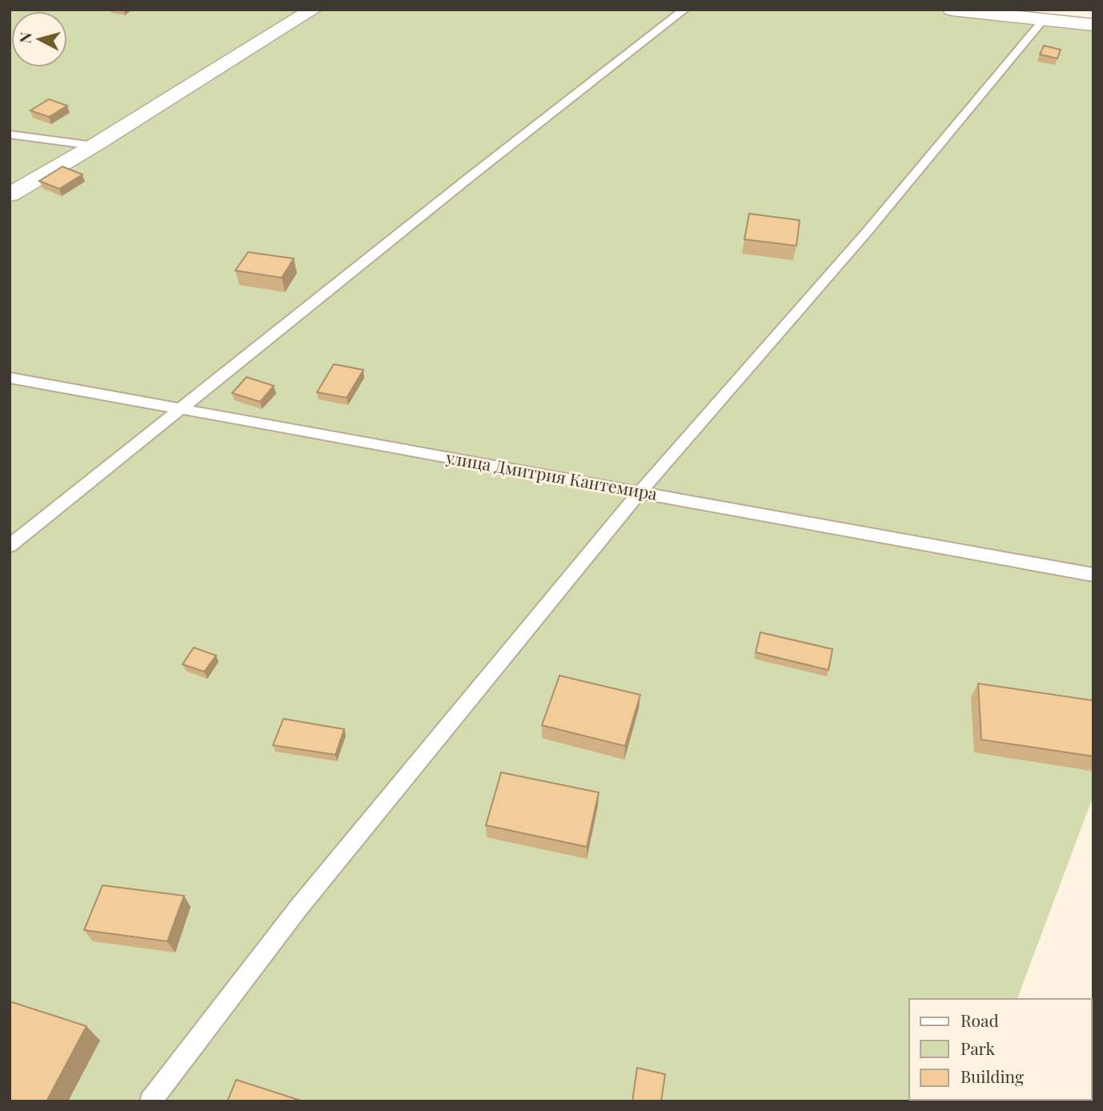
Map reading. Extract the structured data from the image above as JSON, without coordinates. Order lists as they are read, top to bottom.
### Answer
{
  "streets": {
    "lane": ["улица Дмитрия Кантемира"]
  },
  "legend": ["Road", "Park", "Building"],
  "north": "left"
}
